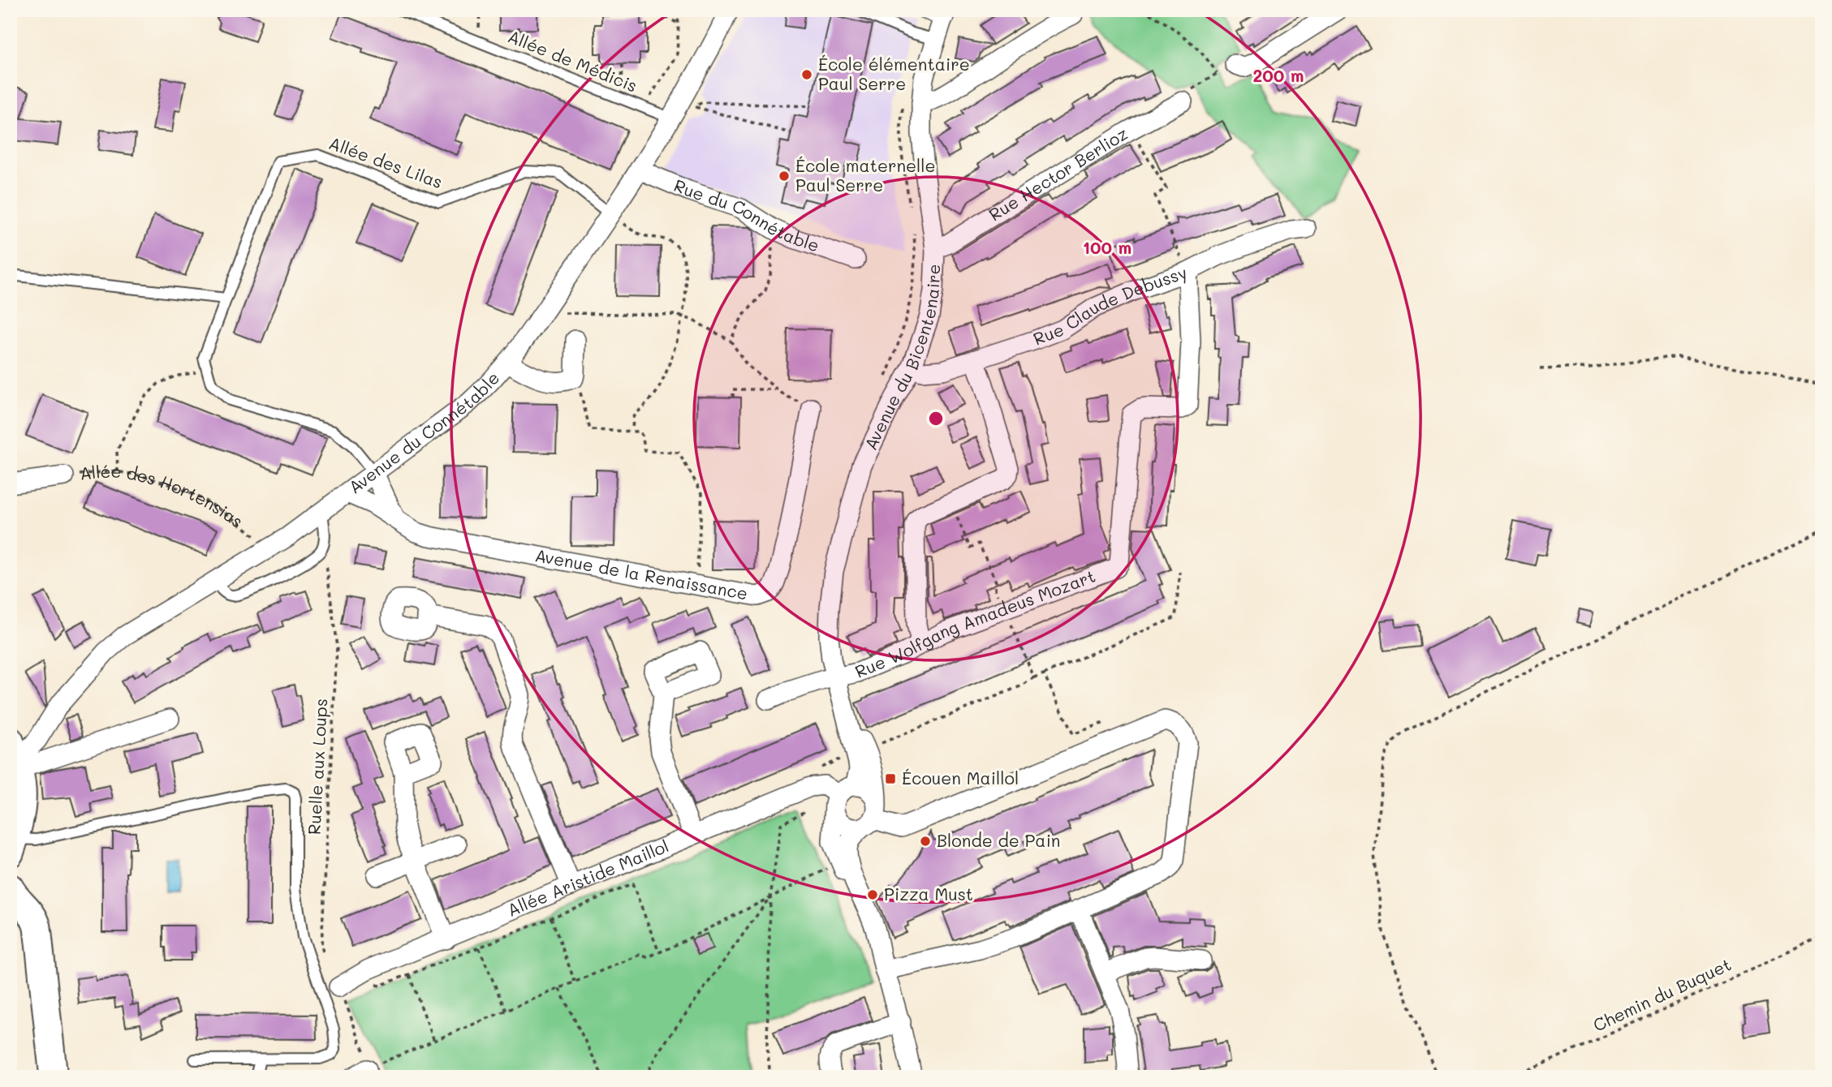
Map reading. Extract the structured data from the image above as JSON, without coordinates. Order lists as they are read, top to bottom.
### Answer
{
  "streets": {
    "street": [
      "Rue Hector Berlioz",
      "Rue du Connétable",
      "Rue Claude Debussy",
      "Avenue du Bicentenaire",
      "Avenue du Connétable",
      "Allée des Hortensias",
      "Avenue de la Renaissance",
      "Rue Wolfgang Amadeus Mozart",
      "Allée Aristide Maillol"
    ],
    "lane": ["Allée de Médicis", "Allée des Lilas"],
    "path": ["Ruelle aux Loups", "Chemin du Buquet"]
  },
  "crossings": [
    ["Allée de Médicis", "Avenue du Connétable"],
    ["Allée des Lilas", "Avenue du Connétable"],
    ["Rue Hector Berlioz", "Avenue du Bicentenaire"],
    ["Rue du Connétable", "Avenue du Connétable"],
    ["Rue Claude Debussy", "Avenue du Bicentenaire"],
    ["Rue Claude Debussy", "Rue Wolfgang Amadeus Mozart"],
    ["Avenue du Bicentenaire", "Rue Wolfgang Amadeus Mozart"],
    ["Avenue du Bicentenaire", "Allée Aristide Maillol"],
    ["Avenue du Connétable", "Allée des Hortensias"],
    ["Avenue du Connétable", "Avenue de la Renaissance"]
  ],
  "places": {
    "other": [
      "École élémentaire Paul Serre",
      "École maternelle Paul Serre",
      "Blonde de Pain",
      "Pizza Must"
    ],
    "transit": ["Écouen Maillol"]
  },
  "rings": ["200 m", "100 m"]
}
